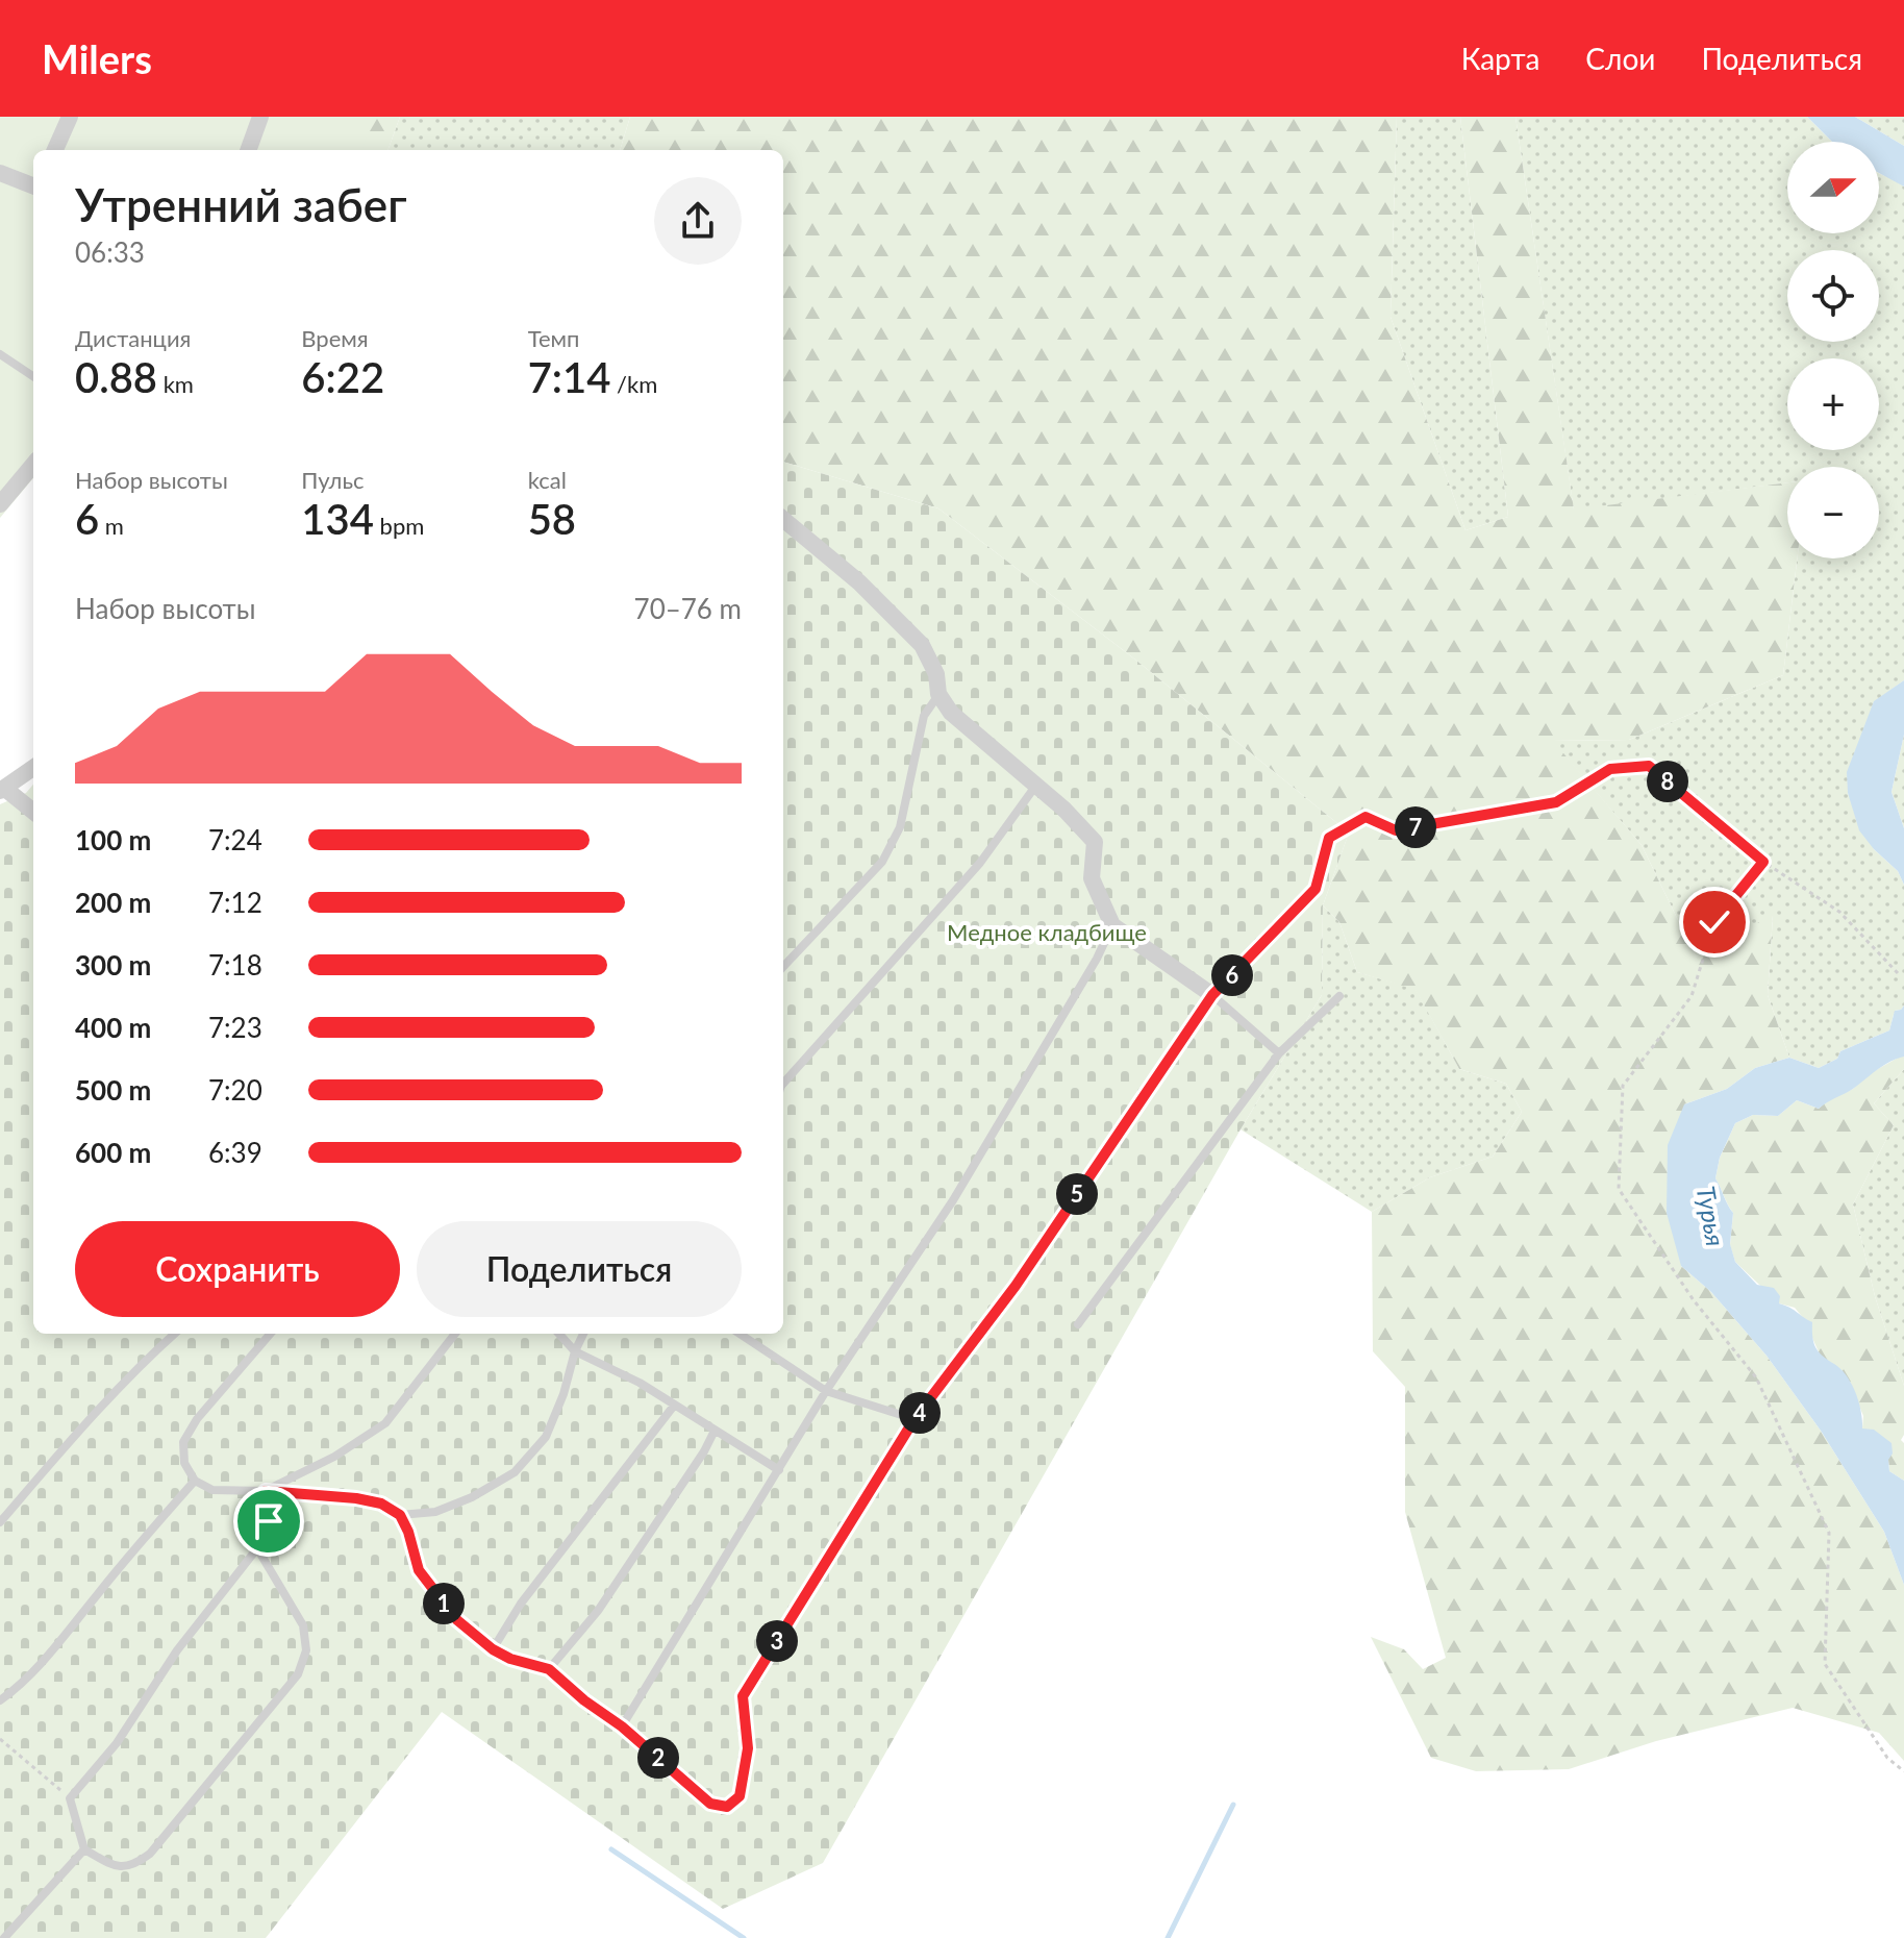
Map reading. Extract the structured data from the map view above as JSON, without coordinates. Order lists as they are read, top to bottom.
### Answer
{
  "water": ["Турья"],
  "parks": ["Медное кладбище"],
  "north": "right",
  "page": {
    "header": "Milers",
    "nav": ["Карта", "Слои", "Поделиться"],
    "map_buttons": ["+", "−"],
    "heading": ["Утренний забег", "06:33"],
    "stats": [
      ["Дистанция", "0.88 km"],
      ["Время", "6:22"],
      ["Темп", "7:14 /km"],
      ["Набор высоты", "6 m"],
      ["Пульс", "134 bpm"],
      ["kcal", "58"]
    ],
    "chart": ["Набор высоты", "70–76 m"],
    "pins": [
      "8",
      "7",
      "6",
      "5",
      "4",
      "1",
      "3",
      "2"
    ],
    "list": [
      {
        "name": "100 m",
        "note": "7:24"
      },
      {
        "name": "200 m",
        "note": "7:12"
      },
      {
        "name": "300 m",
        "note": "7:18"
      },
      {
        "name": "400 m",
        "note": "7:23"
      },
      {
        "name": "500 m",
        "note": "7:20"
      },
      {
        "name": "600 m",
        "note": "6:39"
      }
    ],
    "buttons": ["Сохранить", "Поделиться"]
  }
}
